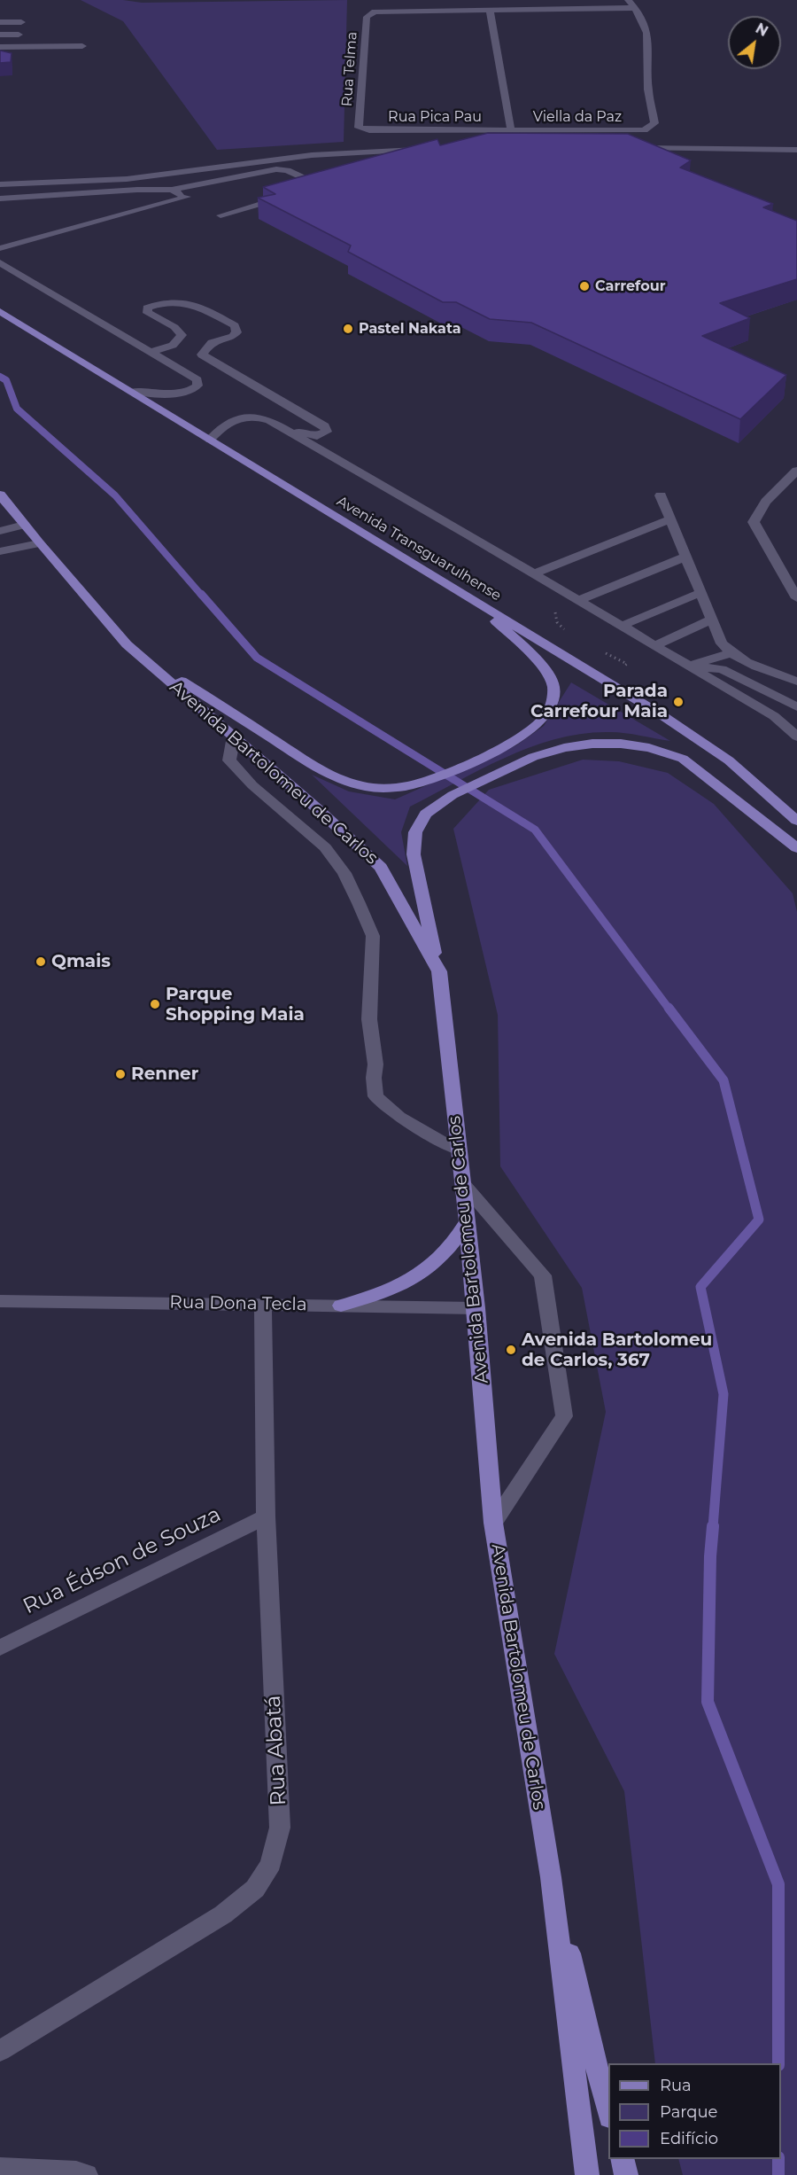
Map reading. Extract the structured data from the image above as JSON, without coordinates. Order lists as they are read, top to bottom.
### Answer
{
  "streets": {
    "main road": ["Avenida Transguarulhense", "Avenida Bartolomeu de Carlos"],
    "street": [
      "Rua Telma",
      "Rua Pica Pau",
      "Viella da Paz",
      "Rua Dona Tecla",
      "Rua Édson de Souza",
      "Rua Abatá"
    ]
  },
  "crossings": [
    ["Rua Telma", "Rua Pica Pau"],
    ["Rua Pica Pau", "Viella da Paz"],
    ["Avenida Bartolomeu de Carlos", "Rua Dona Tecla"],
    ["Rua Dona Tecla", "Rua Abatá"],
    ["Rua Édson de Souza", "Rua Abatá"]
  ],
  "places": [
    "Carrefour",
    "Pastel Nakata",
    "Parada Carrefour Maia",
    "Qmais",
    "Parque Shopping Maia",
    "Renner",
    "Avenida Bartolomeu de Carlos, 367"
  ],
  "legend": ["Rua", "Parque", "Edifício"],
  "north": "top right"
}
